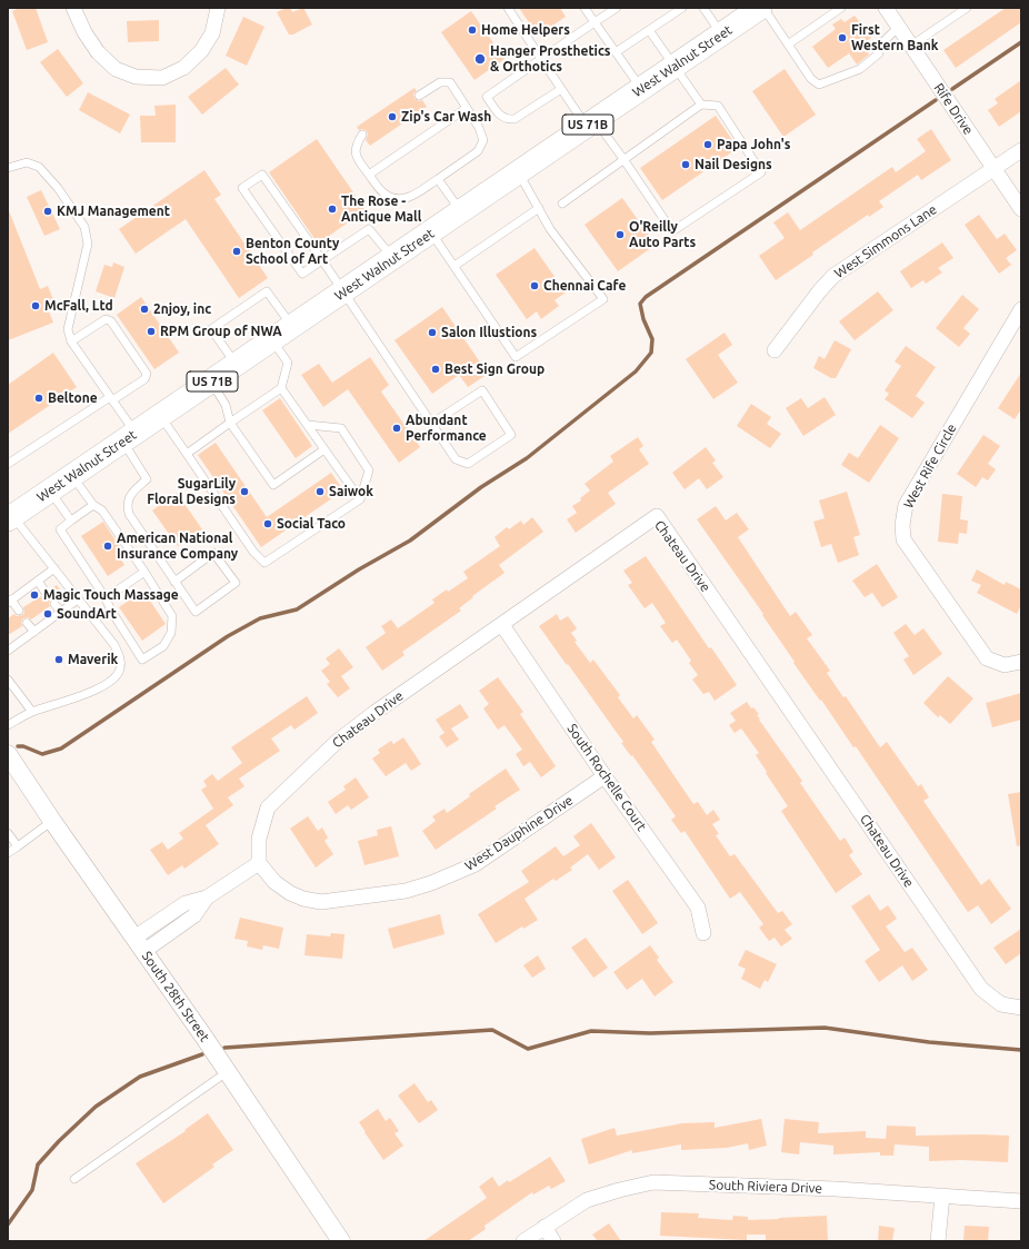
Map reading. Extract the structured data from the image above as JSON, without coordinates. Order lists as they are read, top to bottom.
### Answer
{
  "streets": {
    "main road": ["West Walnut Street", "US 71B"],
    "street": [
      "Rife Drive",
      "West Simmons Lane",
      "West Rife Circle",
      "Chateau Drive",
      "South Rochelle Court",
      "West Dauphine Drive",
      "South 28th Street",
      "South Riviera Drive"
    ]
  },
  "crossings": [
    ["Rife Drive", "West Simmons Lane"],
    ["Chateau Drive", "South Rochelle Court"],
    ["Chateau Drive", "West Dauphine Drive"],
    ["South Rochelle Court", "West Dauphine Drive"]
  ],
  "places": [
    "Home Helpers",
    "First Western Bank",
    "Hanger Prosthetics & Orthotics",
    "Zip's Car Wash",
    "Papa John's",
    "Nail Designs",
    "The Rose - Antique Mall",
    "KMJ Management",
    "O'Reilly Auto Parts",
    "Benton County School of Art",
    "Chennai Cafe",
    "McFall, Ltd",
    "2njoy, inc",
    "RPM Group of NWA",
    "Salon Illustions",
    "Best Sign Group",
    "Beltone",
    "Abundant Performance",
    "SugarLily Floral Designs",
    "Saiwok",
    "Social Taco",
    "American National Insurance Company",
    "Magic Touch Massage",
    "SoundArt",
    "Maverik"
  ]
}
